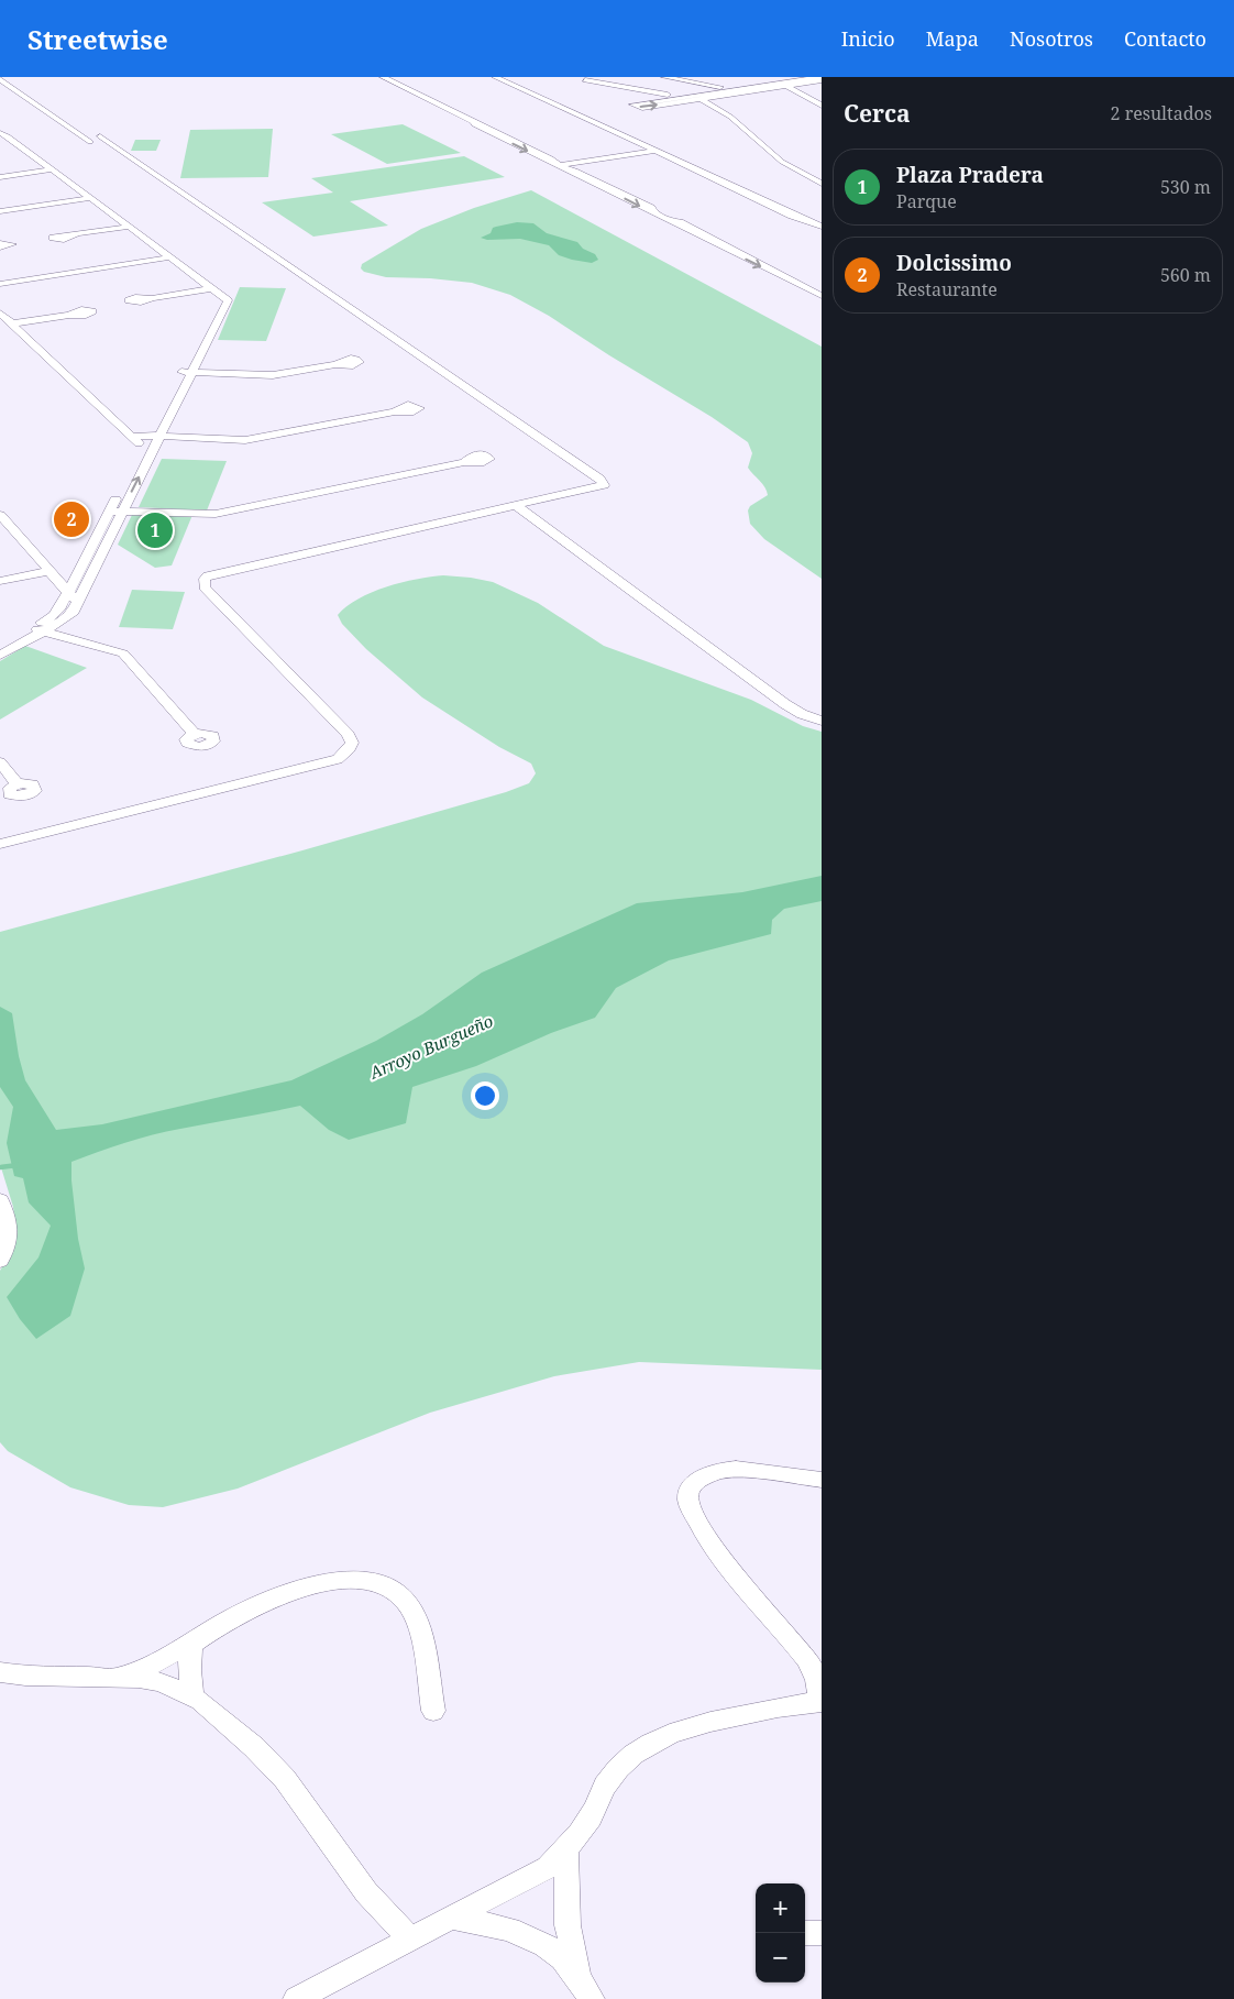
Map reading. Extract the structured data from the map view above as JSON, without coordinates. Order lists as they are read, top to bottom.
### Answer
{
  "water": ["Arroyo Burgueño"],
  "page": {
    "header": "Streetwise",
    "nav": [
      "Inicio",
      "Mapa",
      "Nosotros",
      "Contacto"
    ],
    "heading": ["Cerca", "2 resultados"],
    "list": [
      {
        "mark": "1",
        "name": "Plaza Pradera",
        "note": "Parque",
        "value": "530 m"
      },
      {
        "mark": "2",
        "name": "Dolcissimo",
        "note": "Restaurante",
        "value": "560 m"
      }
    ],
    "pins": ["2", "1"],
    "map_buttons": ["+", "−"]
  }
}
